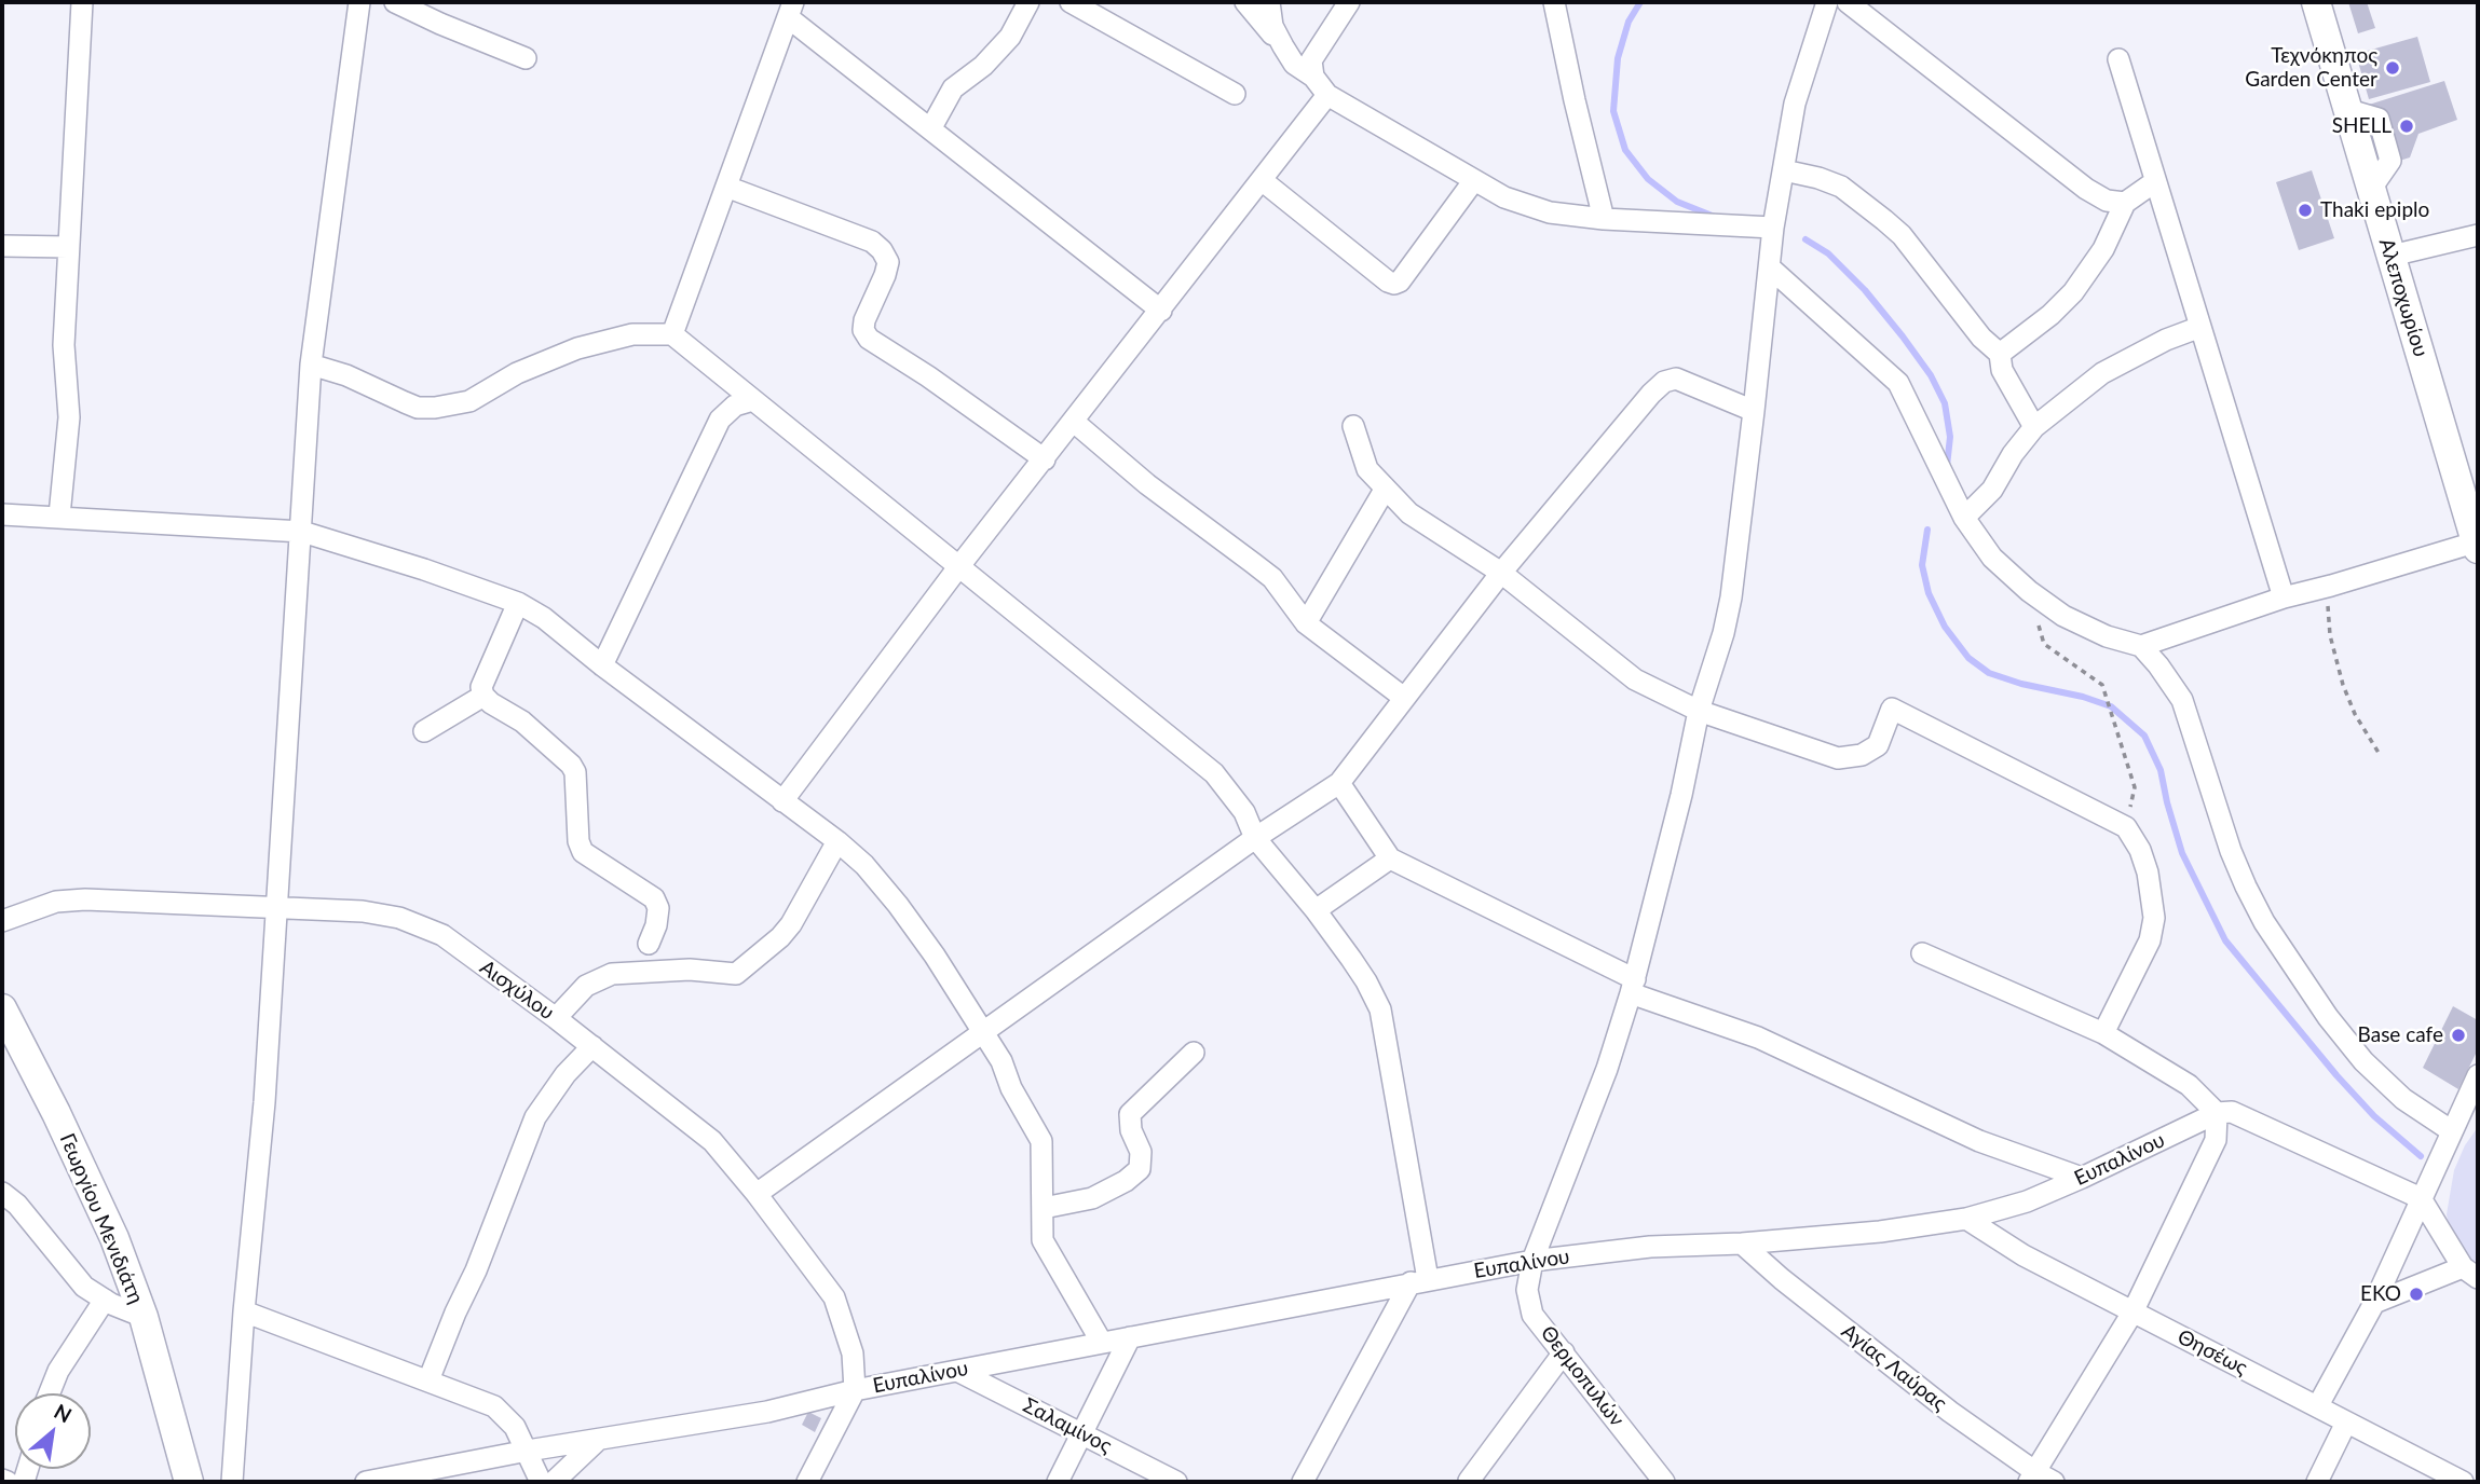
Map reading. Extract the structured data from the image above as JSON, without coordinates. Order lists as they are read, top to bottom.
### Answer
{
  "streets": {
    "main road": ["Αλεποχωρίου", "Γεωργίου Μενιδιάτη"],
    "street": [
      "Αισχύλου",
      "Ευπαλίνου",
      "Θησέως",
      "Αγίας Λαύρας",
      "Θερμοπυλών",
      "Σαλαμίνος"
    ]
  },
  "crossings": [
    ["Αισχύλου", "Ευπαλίνου"],
    ["Ευπαλίνου", "Θησέως"],
    ["Ευπαλίνου", "Αγίας Λαύρας"],
    ["Ευπαλίνου", "Θερμοπυλών"],
    ["Ευπαλίνου", "Σαλαμίνος"]
  ],
  "places": [
    "Τεχνόκηπος Garden Center",
    "SHELL",
    "Thaki epiplo",
    "Base cafe",
    "EKO"
  ],
  "north": "top right"
}
